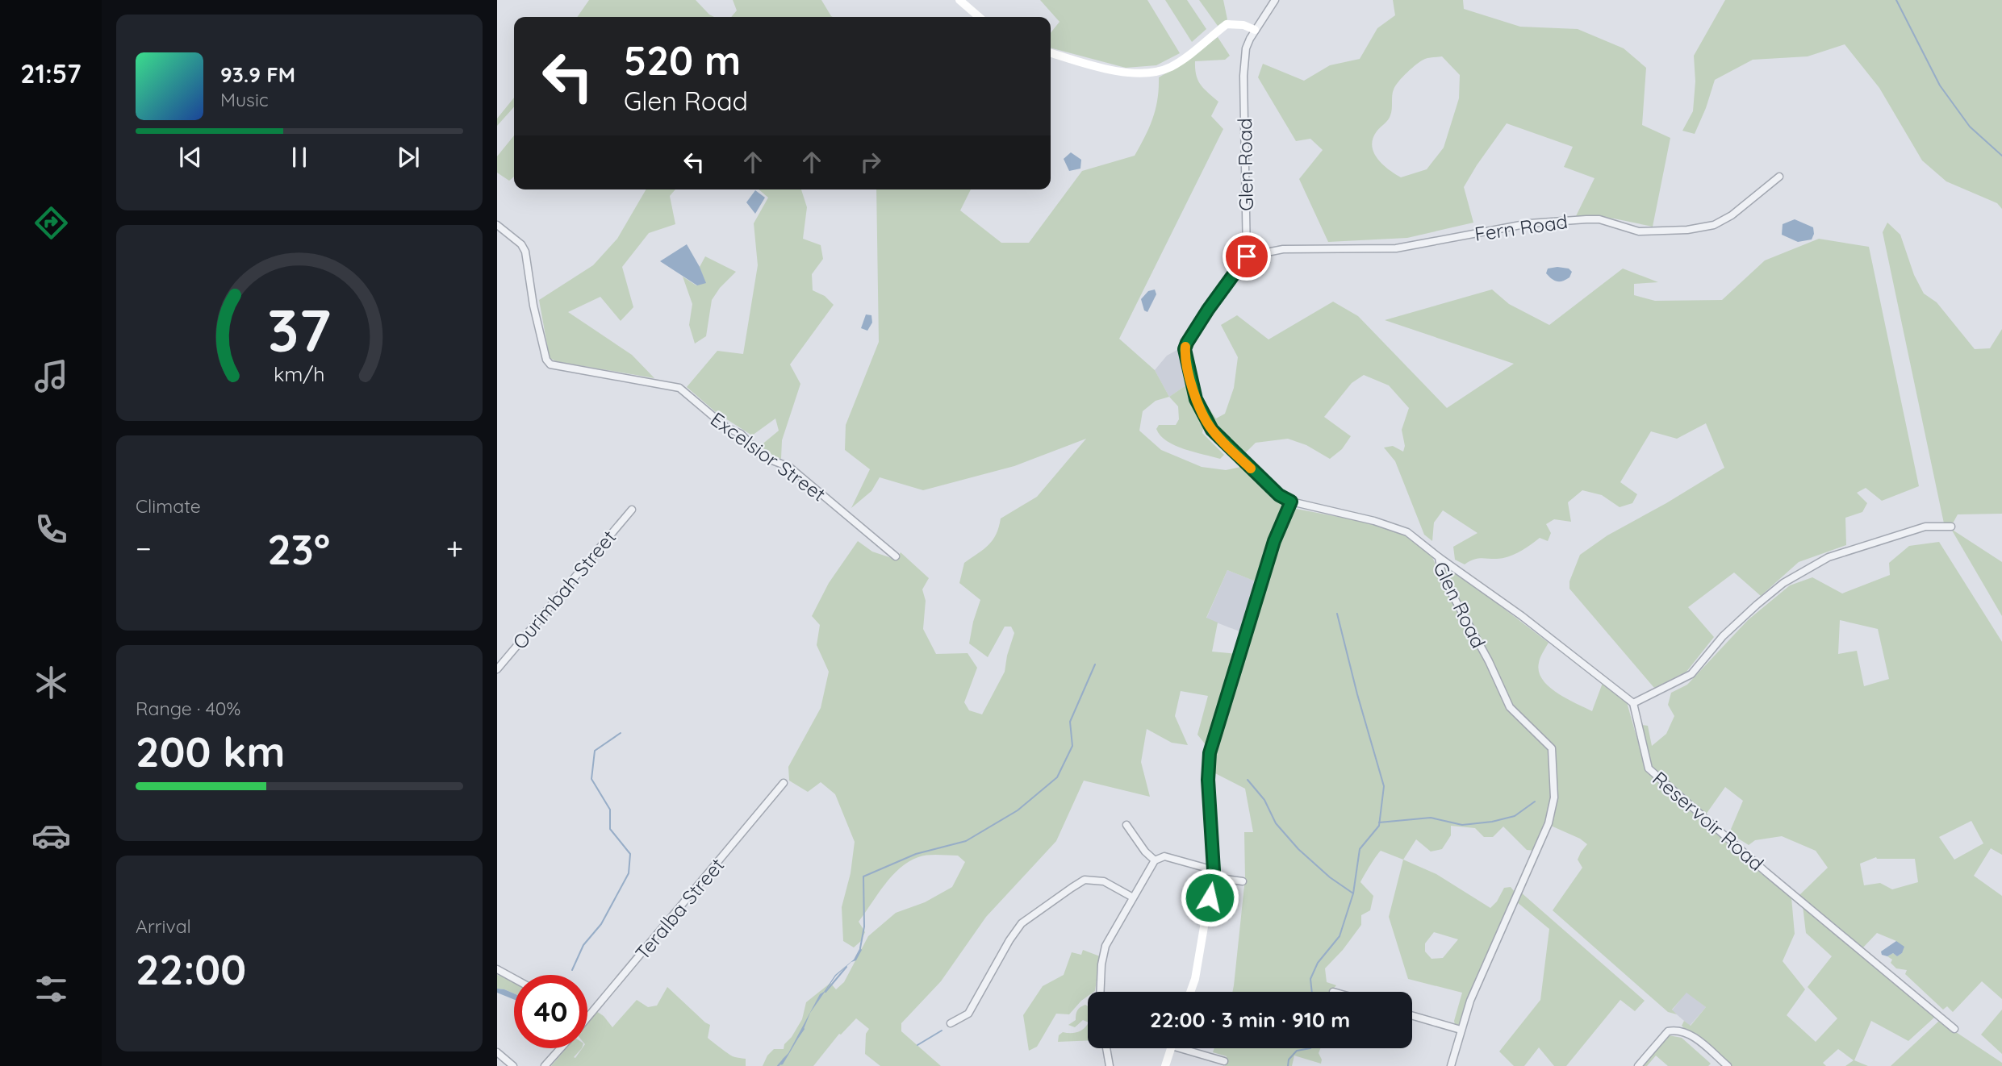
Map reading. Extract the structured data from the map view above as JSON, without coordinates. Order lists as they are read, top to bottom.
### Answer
{
  "streets": {
    "street": [
      "Glen Road",
      "Fern Road",
      "Excelsior Street",
      "Ourimbah Street",
      "Reservoir Road",
      "Teralba Street"
    ]
  },
  "crossings": [
    ["Glen Road", "Fern Road"]
  ],
  "page": {
    "tabs": "21:57",
    "turn": ["520 m", "Glen Road"],
    "song": ["93.9 FM", "Music"],
    "tile": [
      "Climate",
      ["Range · 40%", "200 km"],
      ["Arrival", "22:00"]
    ],
    "heat": ["−", "23°", "+"],
    "limit": "40",
    "trip": "22:00 · 3 min · 910 m",
    "gauge": ["37", "km/h"]
  }
}
